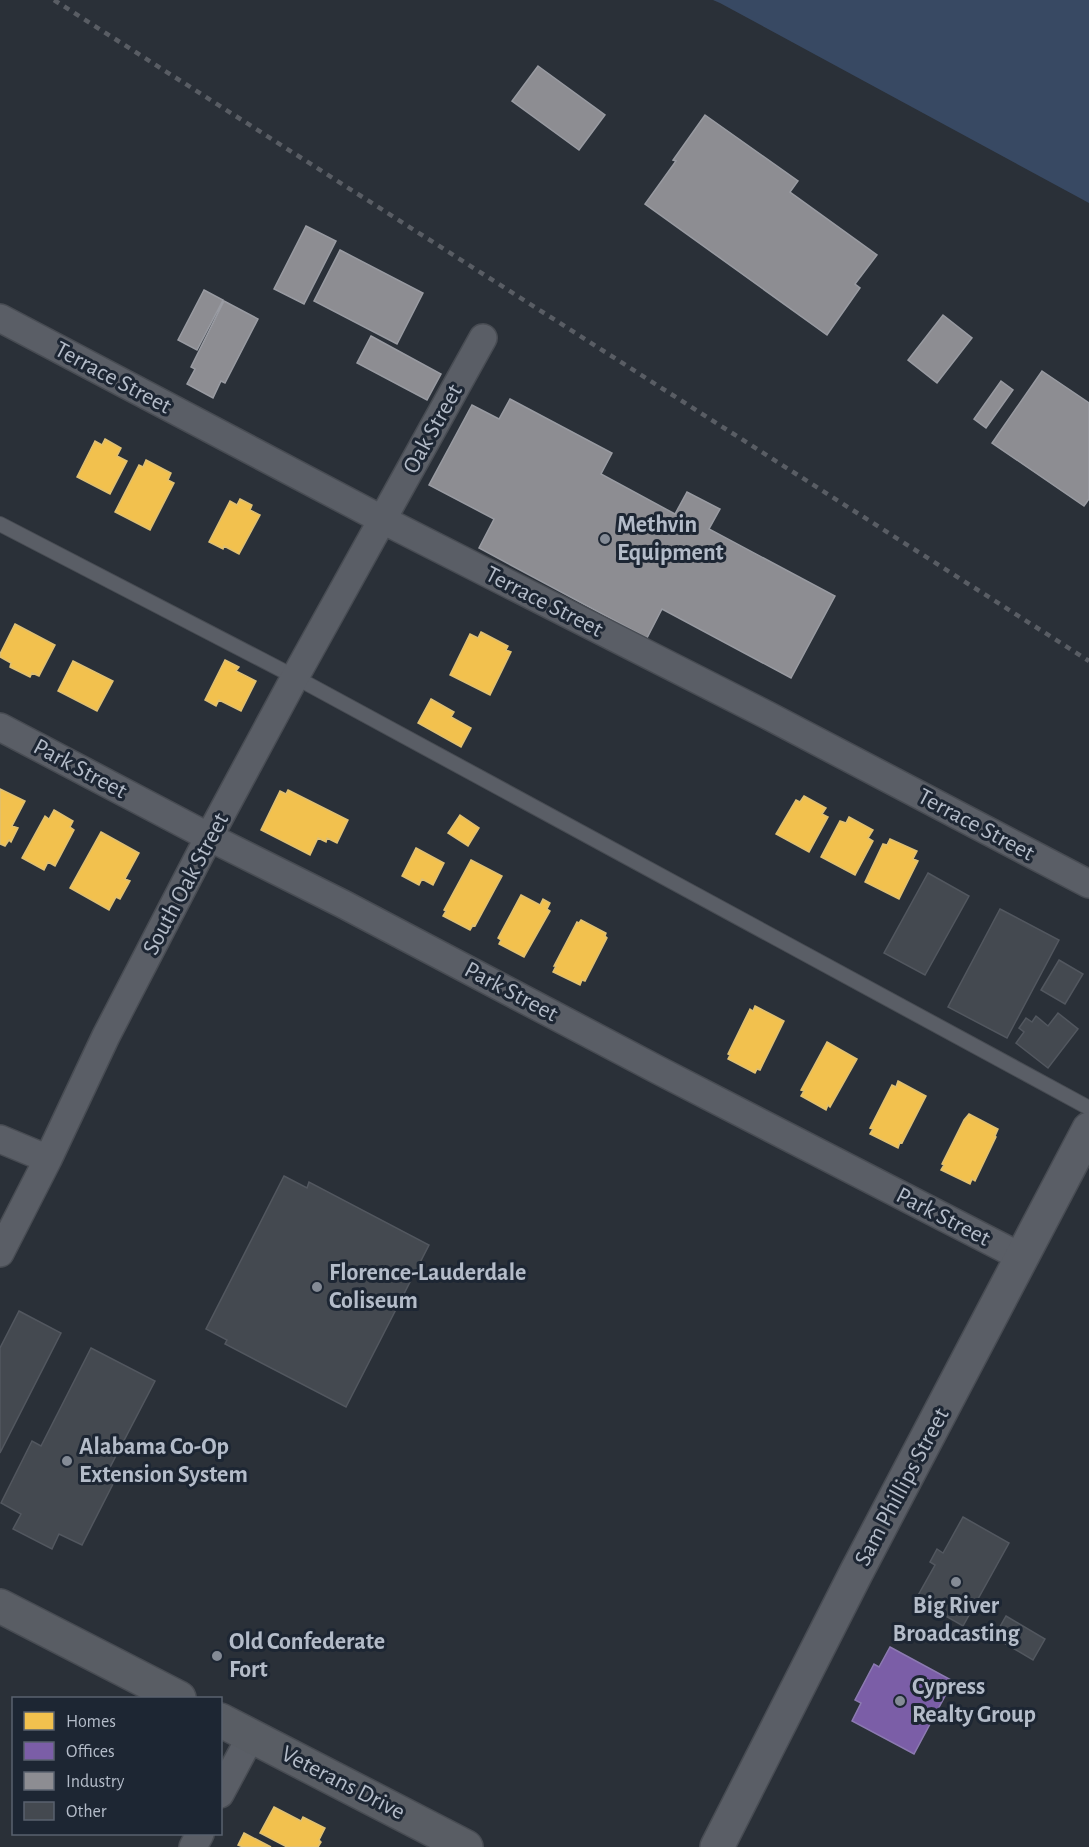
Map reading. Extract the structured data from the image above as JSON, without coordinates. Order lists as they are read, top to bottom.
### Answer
{
  "streets": {
    "main road": ["Veterans Drive"],
    "street": [
      "Terrace Street",
      "Oak Street",
      "Park Street",
      "South Oak Street",
      "Sam Phillips Street"
    ]
  },
  "crossings": [
    ["Terrace Street", "Oak Street"],
    ["Terrace Street", "South Oak Street"],
    ["Oak Street", "South Oak Street"],
    ["Park Street", "South Oak Street"],
    ["Park Street", "Sam Phillips Street"]
  ],
  "places": [
    "Methvin Equipment",
    "Florence-Lauderdale Coliseum",
    "Alabama Co-Op Extension System",
    "Big River Broadcasting",
    "Old Confederate Fort",
    "Cypress Realty Group"
  ],
  "legend": [
    "Homes",
    "Offices",
    "Industry",
    "Other"
  ]
}
